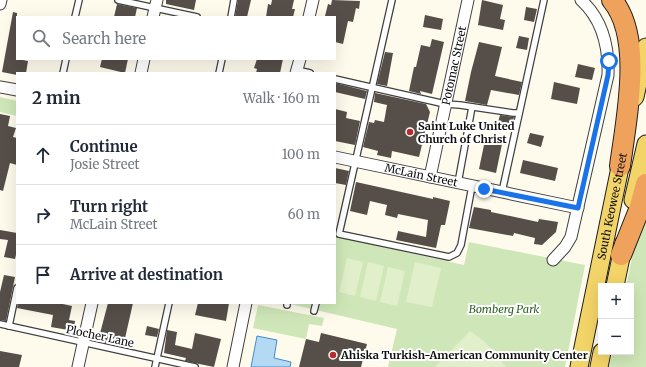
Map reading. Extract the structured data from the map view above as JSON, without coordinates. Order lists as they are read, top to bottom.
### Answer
{
  "streets": {
    "main road": ["South Keowee Street"],
    "street": ["Potomac Street", "McLain Street"],
    "lane": ["Plocher Lane"]
  },
  "crossings": [
    ["Potomac Street", "McLain Street"]
  ],
  "parks": ["Bomberg Park"],
  "places": ["Saint Luke United Church of Christ", "Ahiska Turkish-American Community Center"],
  "page": {
    "search": "Search here",
    "heading": ["2 min", "Walk · 160 m"],
    "list": [
      ["Continue", "Josie Street", "100 m"],
      ["Turn right", "McLain Street", "60 m"],
      "Arrive at destination"
    ],
    "map_buttons": ["+", "−"]
  }
}
